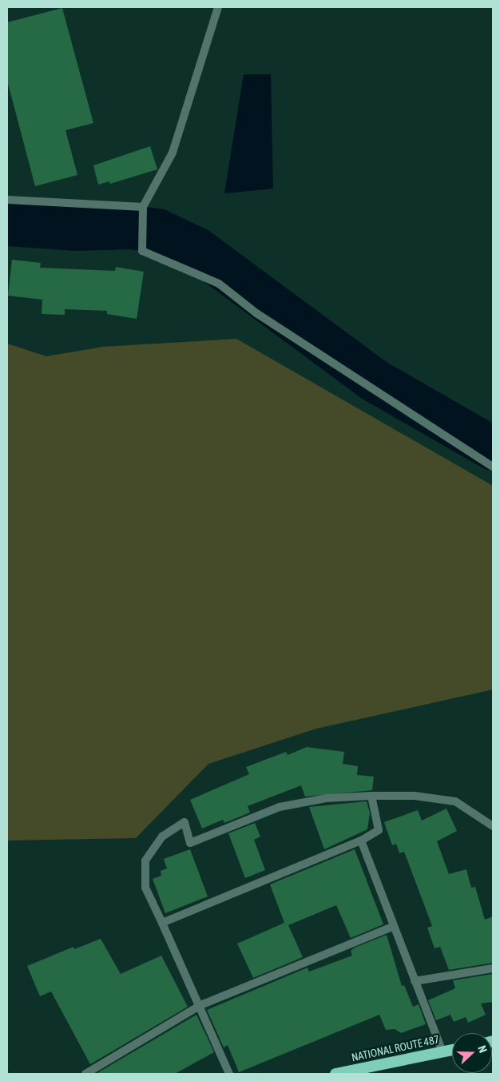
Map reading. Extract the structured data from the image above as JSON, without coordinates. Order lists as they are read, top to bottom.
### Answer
{
  "streets": {
    "highway": ["NATIONAL ROUTE 487"]
  },
  "north": "right"
}
